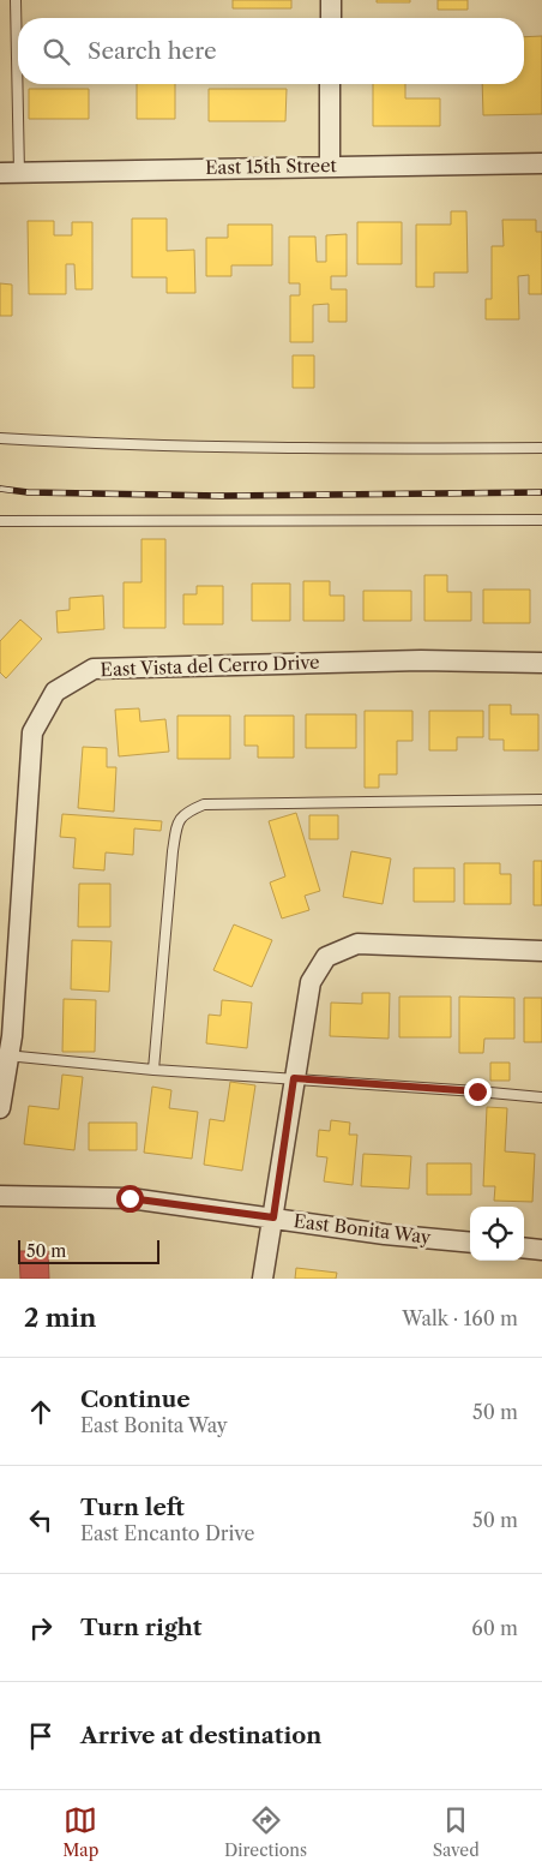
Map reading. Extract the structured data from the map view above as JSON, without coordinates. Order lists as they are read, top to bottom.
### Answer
{
  "streets": {
    "street": ["East 15th Street", "East Vista del Cerro Drive", "East Bonita Way"]
  },
  "scale_bar": "50 m",
  "page": {
    "search": "Search here",
    "scale": "50 m",
    "heading": ["2 min", "Walk · 160 m"],
    "list": [
      ["Continue", "East Bonita Way", "50 m"],
      ["Turn left", "East Encanto Drive", "50 m"],
      ["Turn right", "60 m"],
      "Arrive at destination"
    ],
    "nav": ["Map", "Directions", "Saved"]
  }
}
